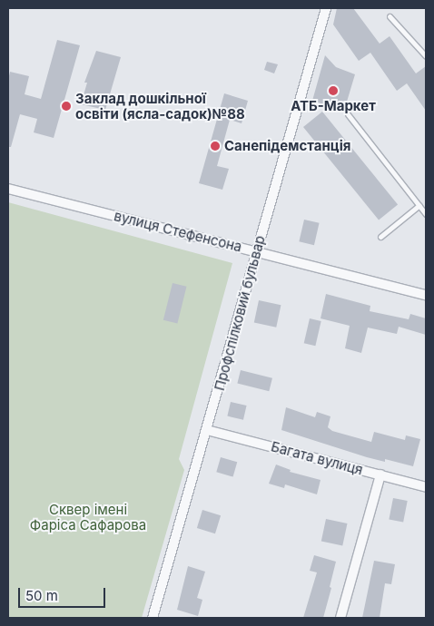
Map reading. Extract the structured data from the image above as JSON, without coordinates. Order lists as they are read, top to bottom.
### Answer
{
  "streets": {
    "street": ["вулиця Стефенсона", "Профспілковий бульвар", "Багата вулиця"]
  },
  "crossings": [
    ["вулиця Стефенсона", "Профспілковий бульвар"],
    ["Профспілковий бульвар", "Багата вулиця"]
  ],
  "parks": ["Сквер імені Фаріса Сафарова"],
  "places": ["АТБ-Маркет", "Заклад дошкільної освіти (ясла-садок)№88", "Санепідемстанція"],
  "scale_bar": "50 m"
}
